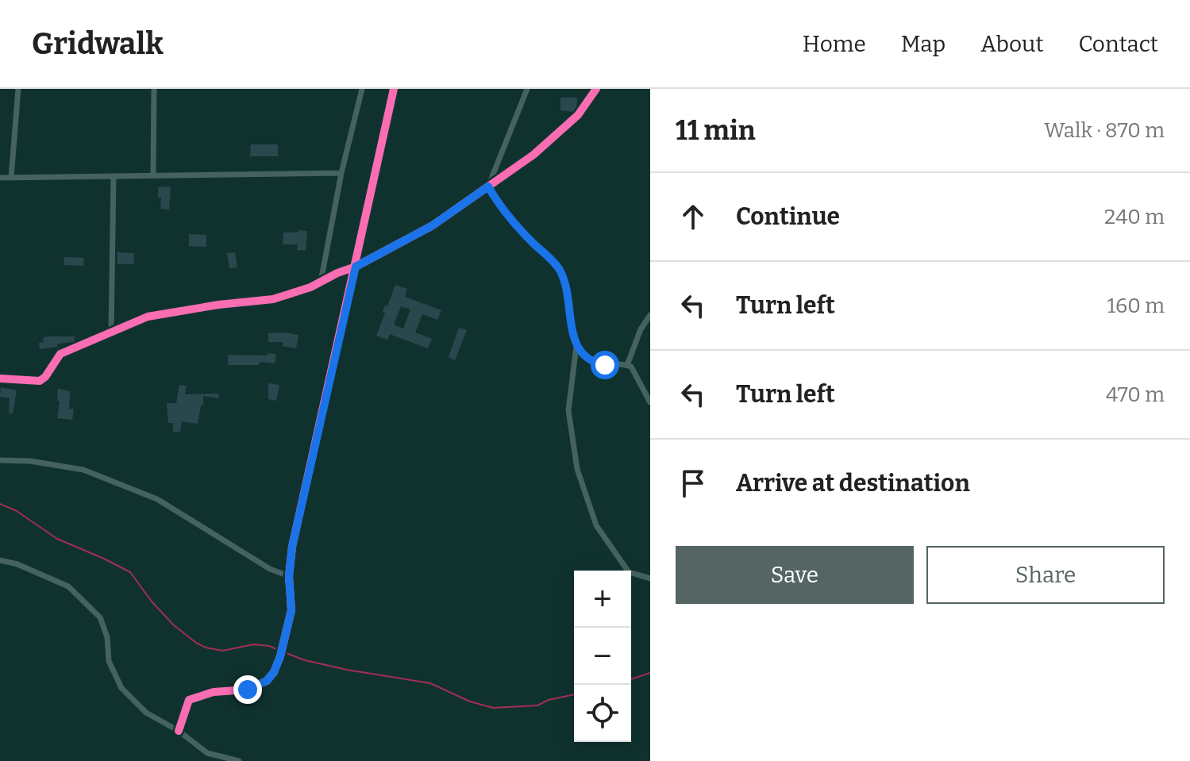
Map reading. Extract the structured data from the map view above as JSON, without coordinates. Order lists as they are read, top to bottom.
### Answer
{
  "page": {
    "header": "Gridwalk",
    "nav": [
      "Home",
      "Map",
      "About",
      "Contact"
    ],
    "heading": ["11 min", "Walk · 870 m"],
    "list": [
      ["Continue", "240 m"],
      ["Turn left", "160 m"],
      ["Turn left", "470 m"],
      "Arrive at destination"
    ],
    "buttons": ["Save", "Share"],
    "map_buttons": ["+", "−"]
  }
}
